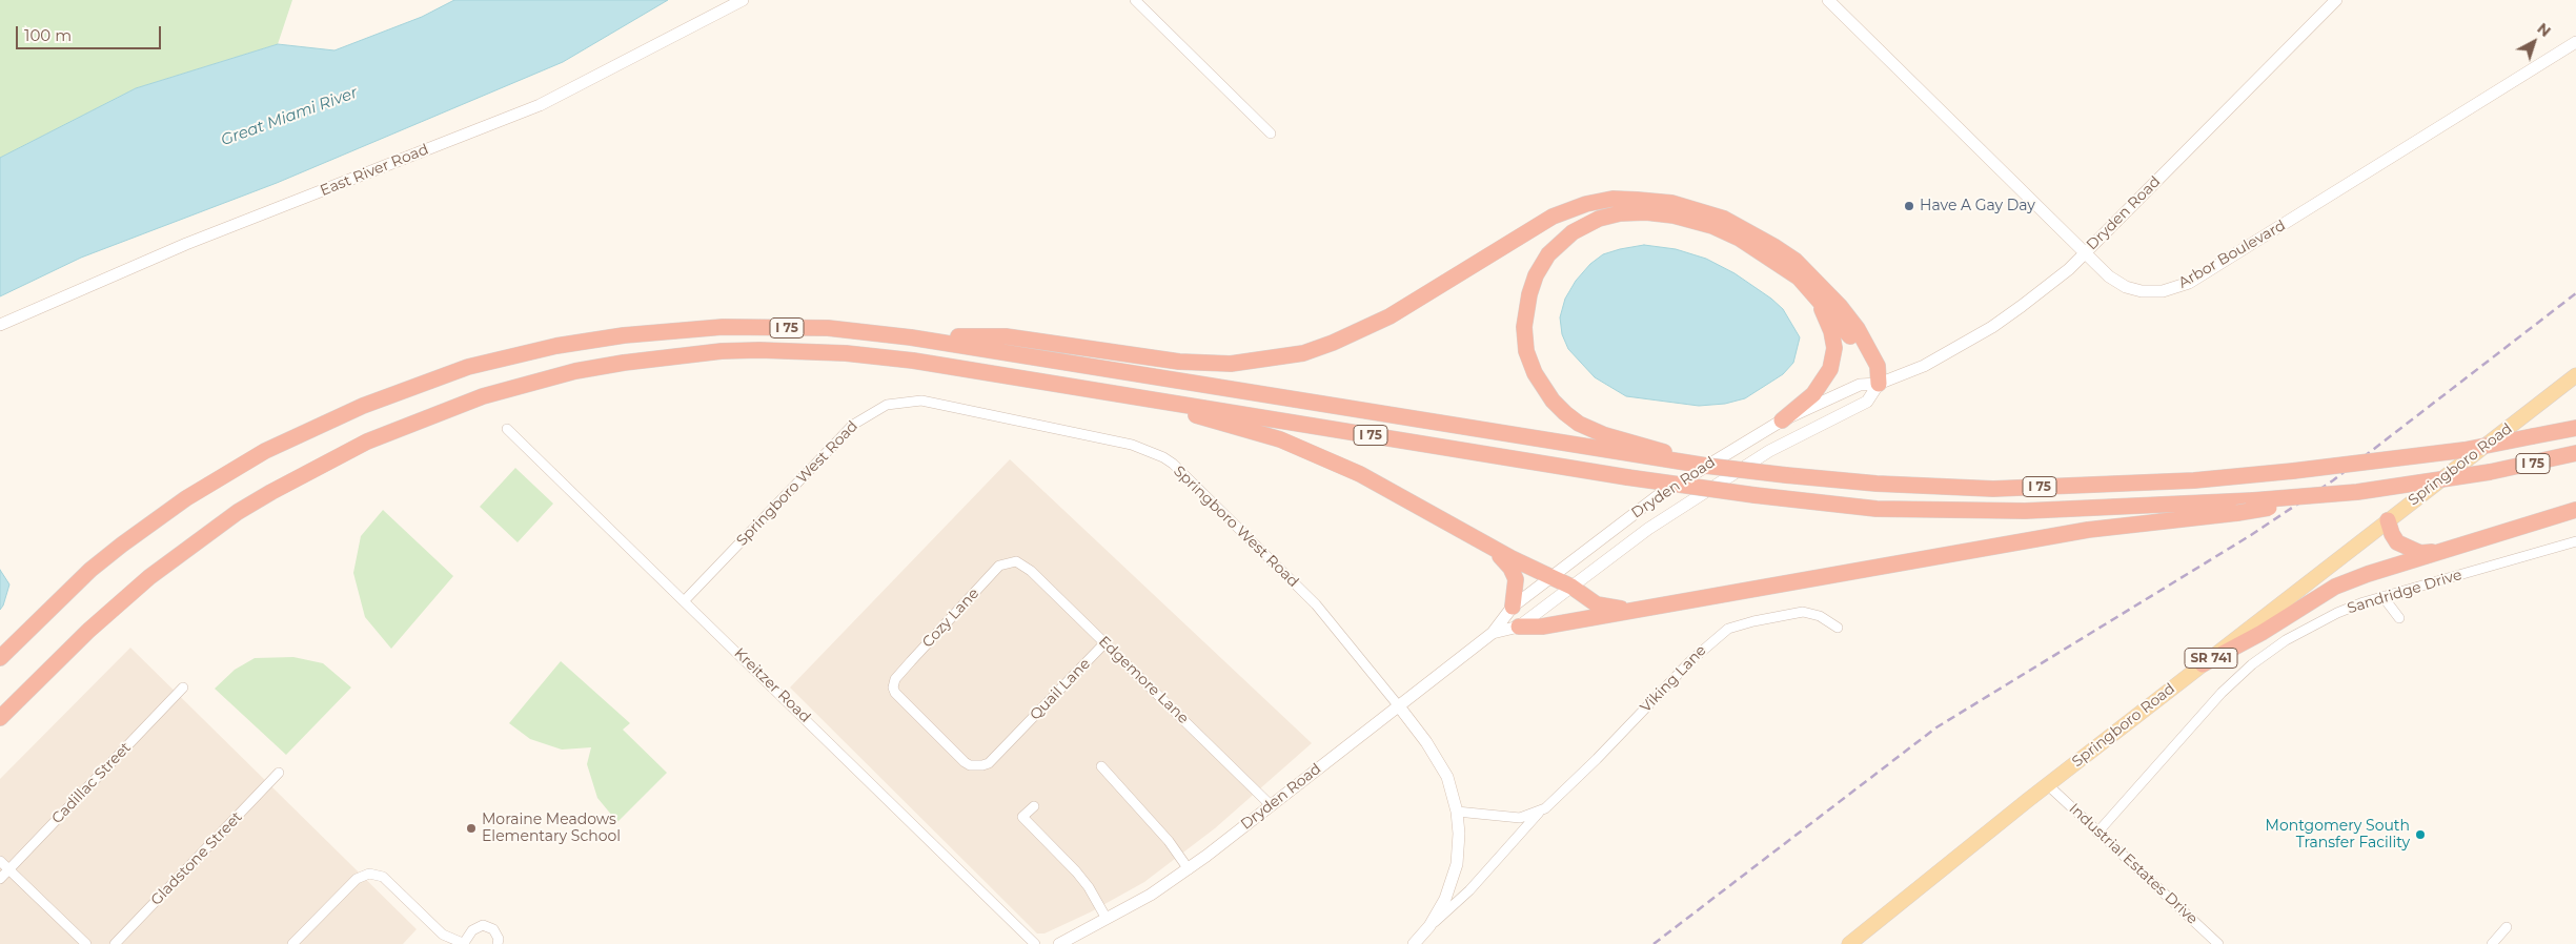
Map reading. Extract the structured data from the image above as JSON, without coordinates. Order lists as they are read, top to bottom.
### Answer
{
  "streets": {
    "highway": ["I 75"],
    "main road": [
      "East River Road",
      "Dryden Road",
      "Arbor Boulevard",
      "Springboro Road",
      "Springboro West Road",
      "SR 741"
    ],
    "street": [
      "Sandridge Drive",
      "Cozy Lane",
      "Viking Lane",
      "Edgemore Lane",
      "Kreitzer Road",
      "Quail Lane",
      "Cadillac Street",
      "Gladstone Street",
      "Industrial Estates Drive"
    ]
  },
  "crossings": [
    ["Dryden Road", "Arbor Boulevard"],
    ["Dryden Road", "I 75"],
    ["Dryden Road", "Springboro West Road"],
    ["Dryden Road", "Edgemore Lane"],
    ["Springboro Road", "Industrial Estates Drive"],
    ["Springboro West Road", "Viking Lane"],
    ["Springboro West Road", "Kreitzer Road"],
    ["Sandridge Drive", "Industrial Estates Drive"],
    ["Cozy Lane", "Edgemore Lane"],
    ["Cozy Lane", "Quail Lane"],
    ["Edgemore Lane", "Quail Lane"]
  ],
  "water": ["Great Miami River"],
  "places": ["Have A Gay Day", "Moraine Meadows Elementary School", "Montgomery South Transfer Facility"],
  "scale_bar": "100 m",
  "north": "top right"
}
